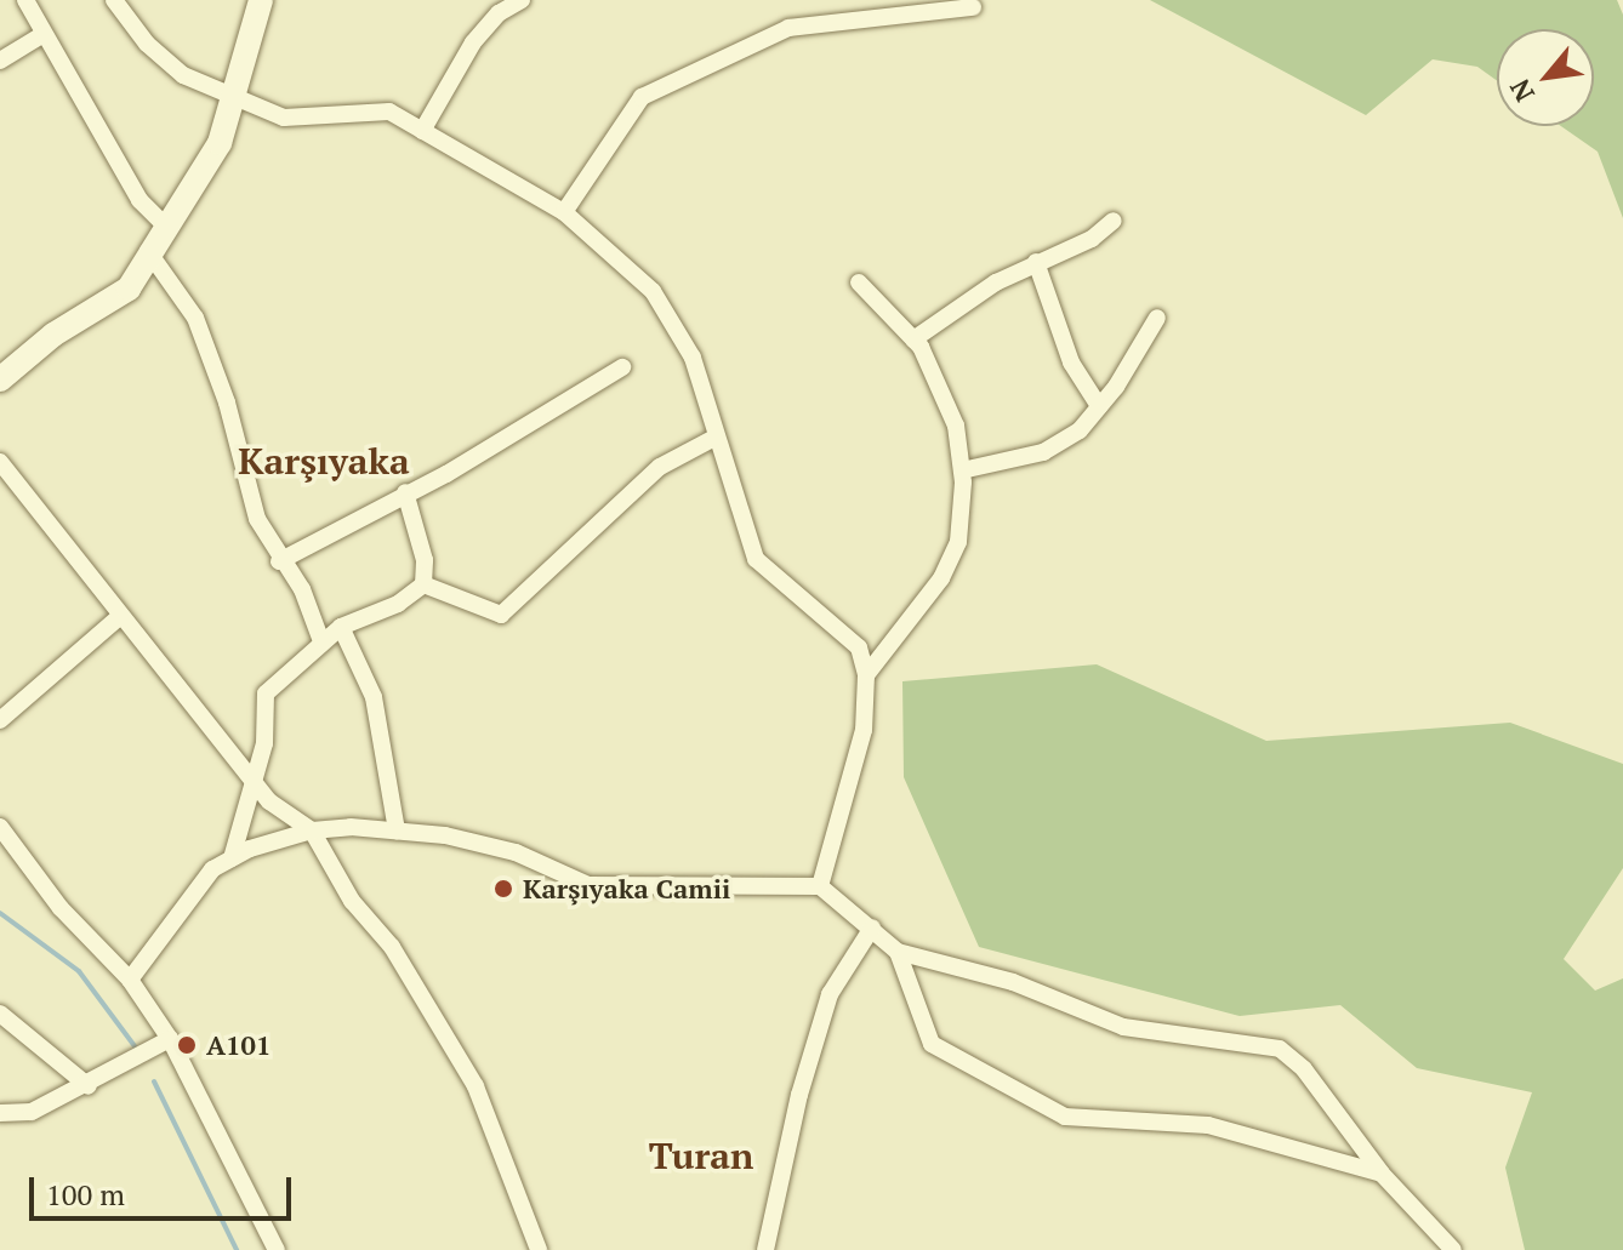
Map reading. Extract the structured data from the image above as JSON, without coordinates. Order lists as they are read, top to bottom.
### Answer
{
  "districts": ["Karşıyaka", "Turan"],
  "places": ["Karşıyaka Camii", "A101"],
  "scale_bar": "100 m",
  "north": "bottom left"
}
